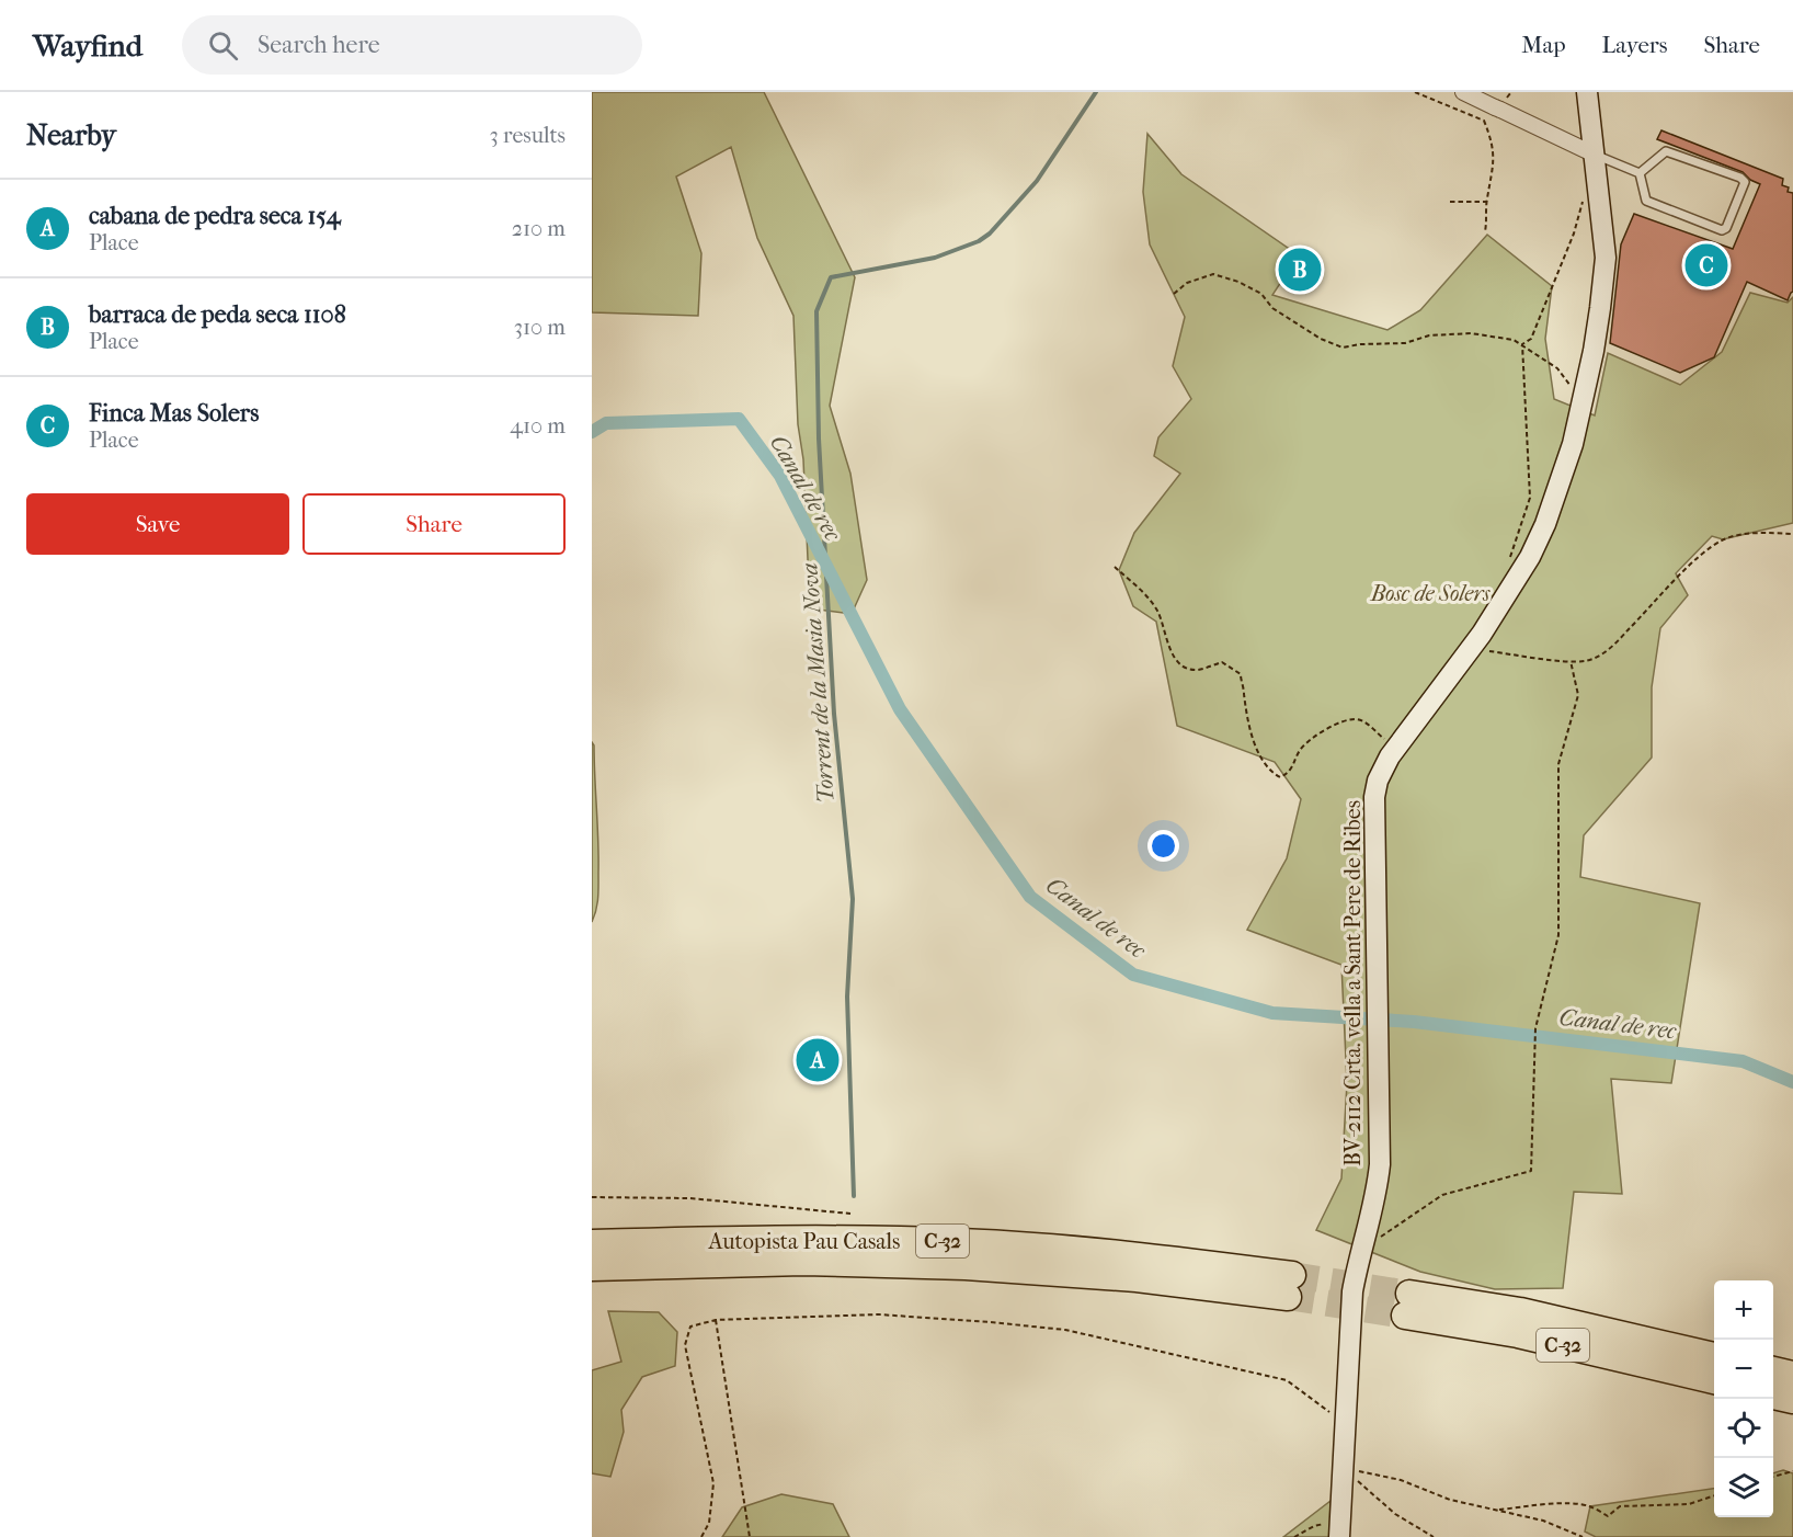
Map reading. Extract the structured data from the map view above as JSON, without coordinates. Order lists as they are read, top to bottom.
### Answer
{
  "streets": {
    "highway": ["Autopista Pau Casals", "C-32"],
    "street": ["BV-2112 Crta. vella a Sant Pere de Ribes"]
  },
  "water": ["Canal de rec", "Torrent de la Masia Nova"],
  "parks": ["Bosc de Solers"],
  "page": {
    "header": "Wayfind",
    "search": "Search here",
    "nav": ["Map", "Layers", "Share"],
    "heading": ["Nearby", "3 results"],
    "list": [
      {
        "mark": "A",
        "name": "cabana de pedra seca 154",
        "note": "Place",
        "value": "210 m"
      },
      {
        "mark": "B",
        "name": "barraca de peda seca 1108",
        "note": "Place",
        "value": "310 m"
      },
      {
        "mark": "C",
        "name": "Finca Mas Solers",
        "note": "Place",
        "value": "410 m"
      }
    ],
    "pins": ["C", "B", "A"],
    "buttons": ["Save", "Share"],
    "map_buttons": ["+", "−"]
  }
}
